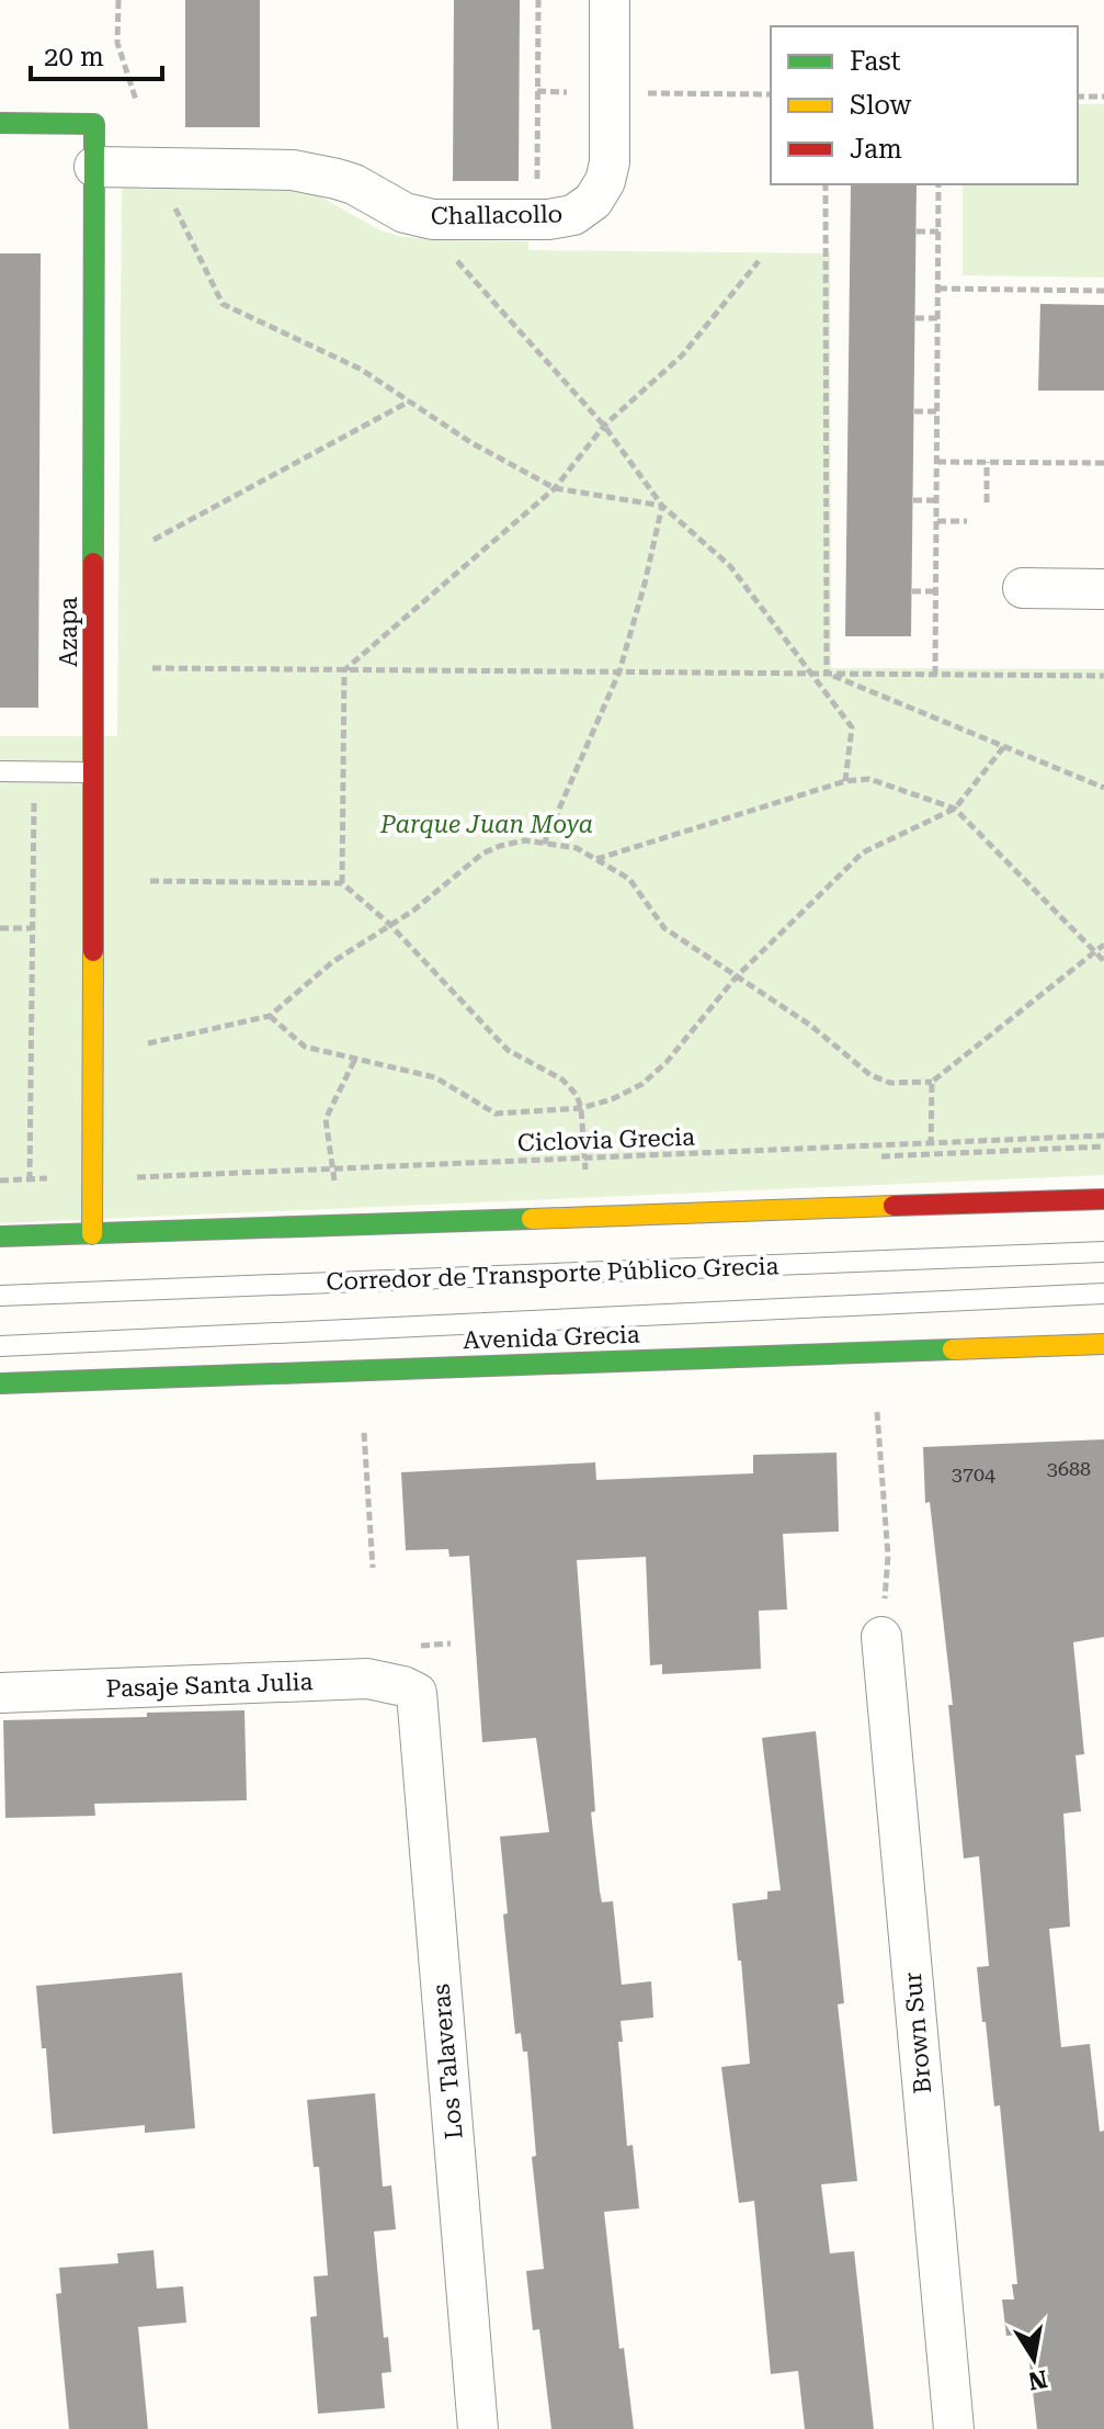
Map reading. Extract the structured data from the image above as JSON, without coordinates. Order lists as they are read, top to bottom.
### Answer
{
  "streets": {
    "main road": ["Azapa", "Avenida Grecia"],
    "street": [
      "Challacollo",
      "Pasaje Santa Julia",
      "Brown Sur",
      "Los Talaveras"
    ],
    "lane": ["Corredor de Transporte Público Grecia"],
    "path": ["Ciclovia Grecia"]
  },
  "crossings": [
    ["Challacollo", "Azapa"],
    ["Pasaje Santa Julia", "Los Talaveras"]
  ],
  "parks": ["Parque Juan Moya"],
  "house_numbers": ["3688", "3704"],
  "legend": ["Fast", "Slow", "Jam"],
  "scale_bar": "20 m",
  "north": "bottom"
}
